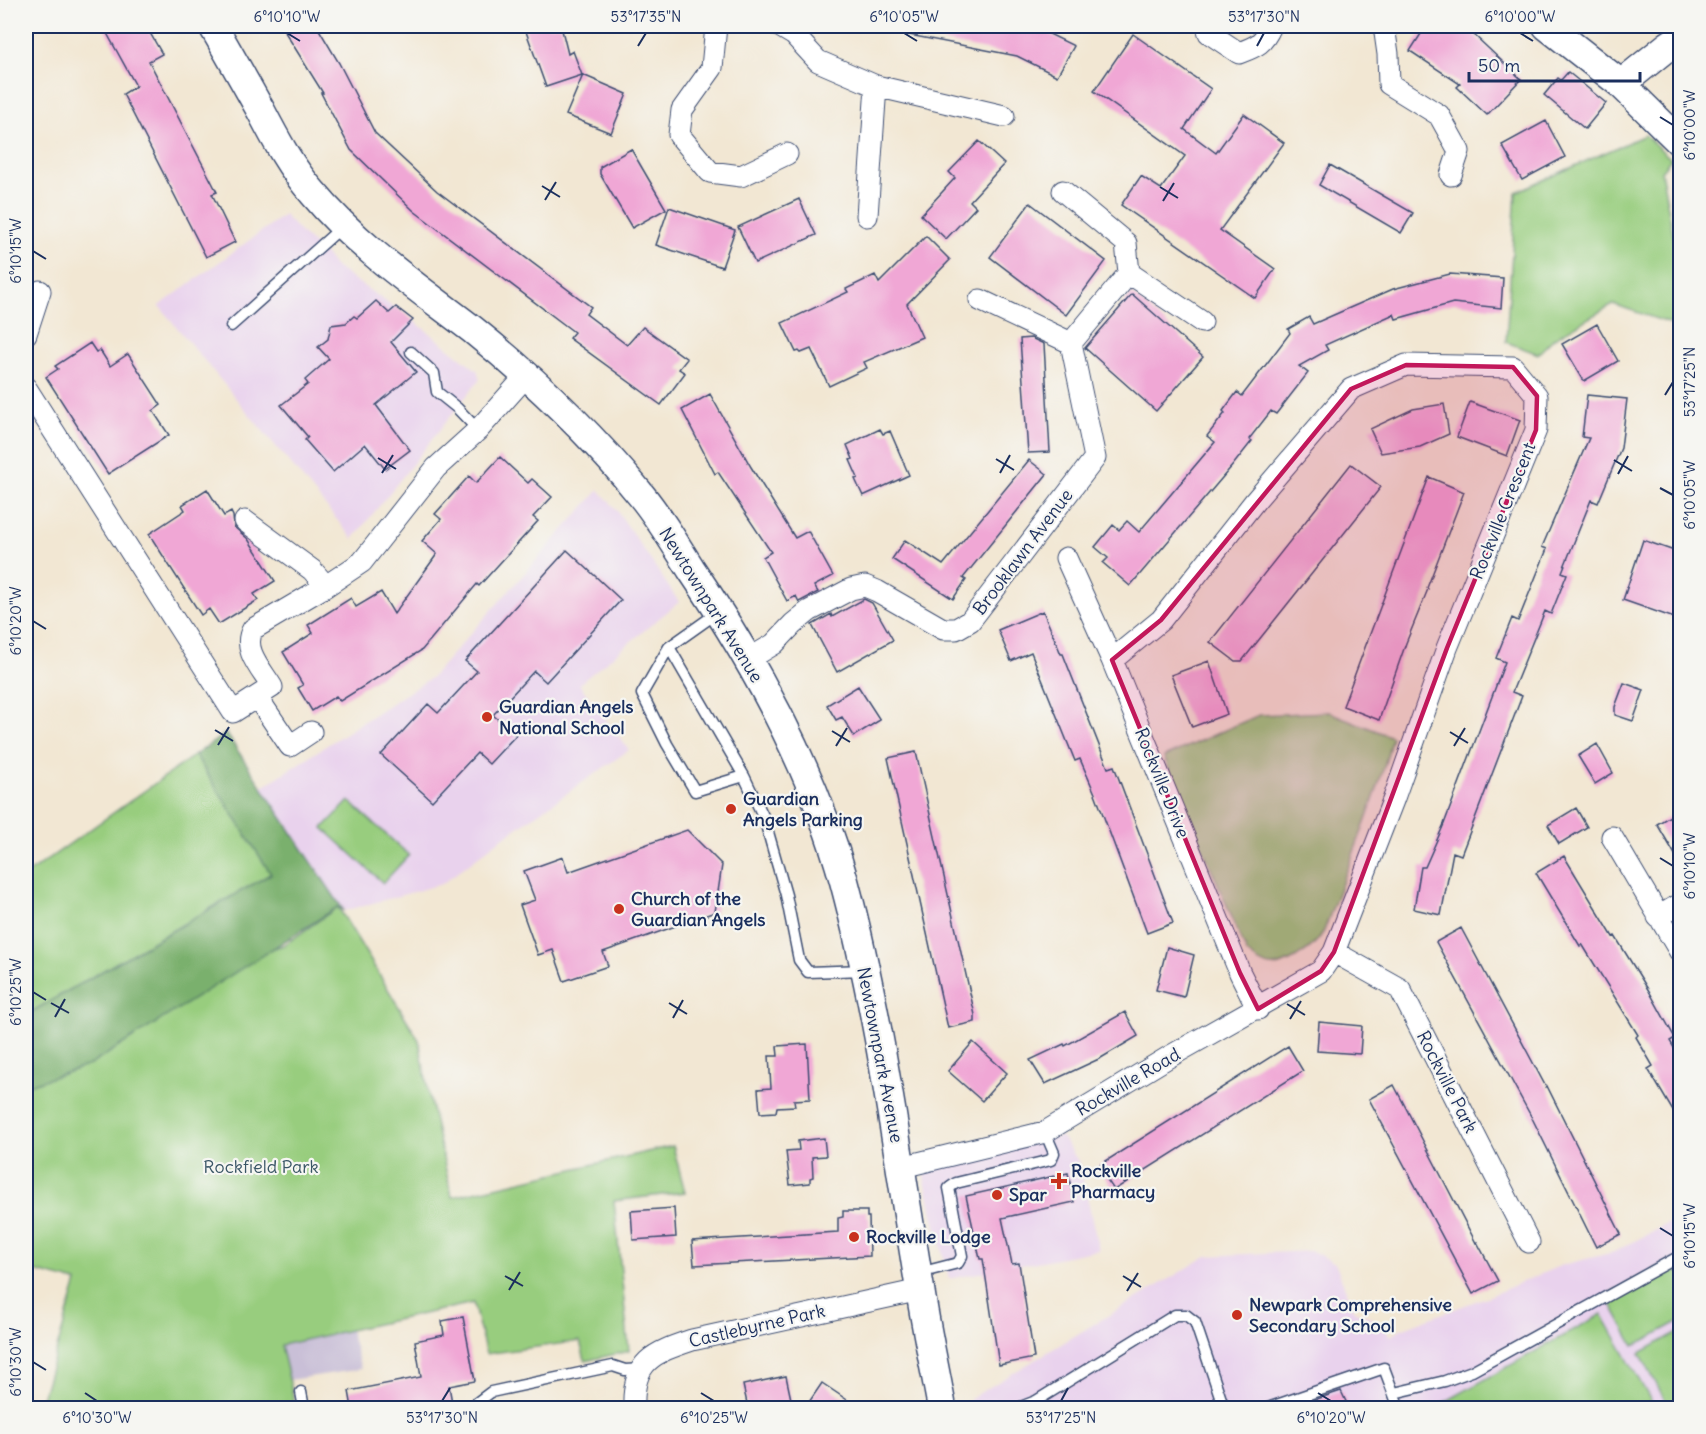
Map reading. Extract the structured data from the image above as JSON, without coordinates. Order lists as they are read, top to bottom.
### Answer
{
  "streets": {
    "main road": ["Newtownpark Avenue"],
    "street": [
      "Rockville Crescent",
      "Brooklawn Avenue",
      "Rockville Drive",
      "Rockville Road",
      "Rockville Park",
      "Castlebyrne Park"
    ]
  },
  "crossings": [
    ["Rockville Crescent", "Rockville Drive"],
    ["Rockville Crescent", "Rockville Road"],
    ["Rockville Crescent", "Rockville Park"],
    ["Brooklawn Avenue", "Newtownpark Avenue"],
    ["Newtownpark Avenue", "Rockville Road"],
    ["Newtownpark Avenue", "Castlebyrne Park"],
    ["Rockville Drive", "Rockville Road"],
    ["Rockville Road", "Rockville Park"]
  ],
  "parks": ["Rockfield Park"],
  "places": {
    "other": [
      "Guardian Angels National School",
      "Guardian Angels Parking",
      "Church of the Guardian Angels",
      "Spar",
      "Rockville Lodge",
      "Newpark Comprehensive Secondary School"
    ],
    "health": ["Rockville Pharmacy"]
  },
  "scale_bar": "50 m",
  "coordinates": [
    "6°10'10\"W",
    "53°17'35\"N",
    "6°10'05\"W",
    "53°17'30\"N",
    "6°10'00\"W",
    "6°10'15\"W",
    "53°17'25\"N",
    "6°10'20\"W",
    "6°10'25\"W",
    "6°10'30\"W"
  ]
}
